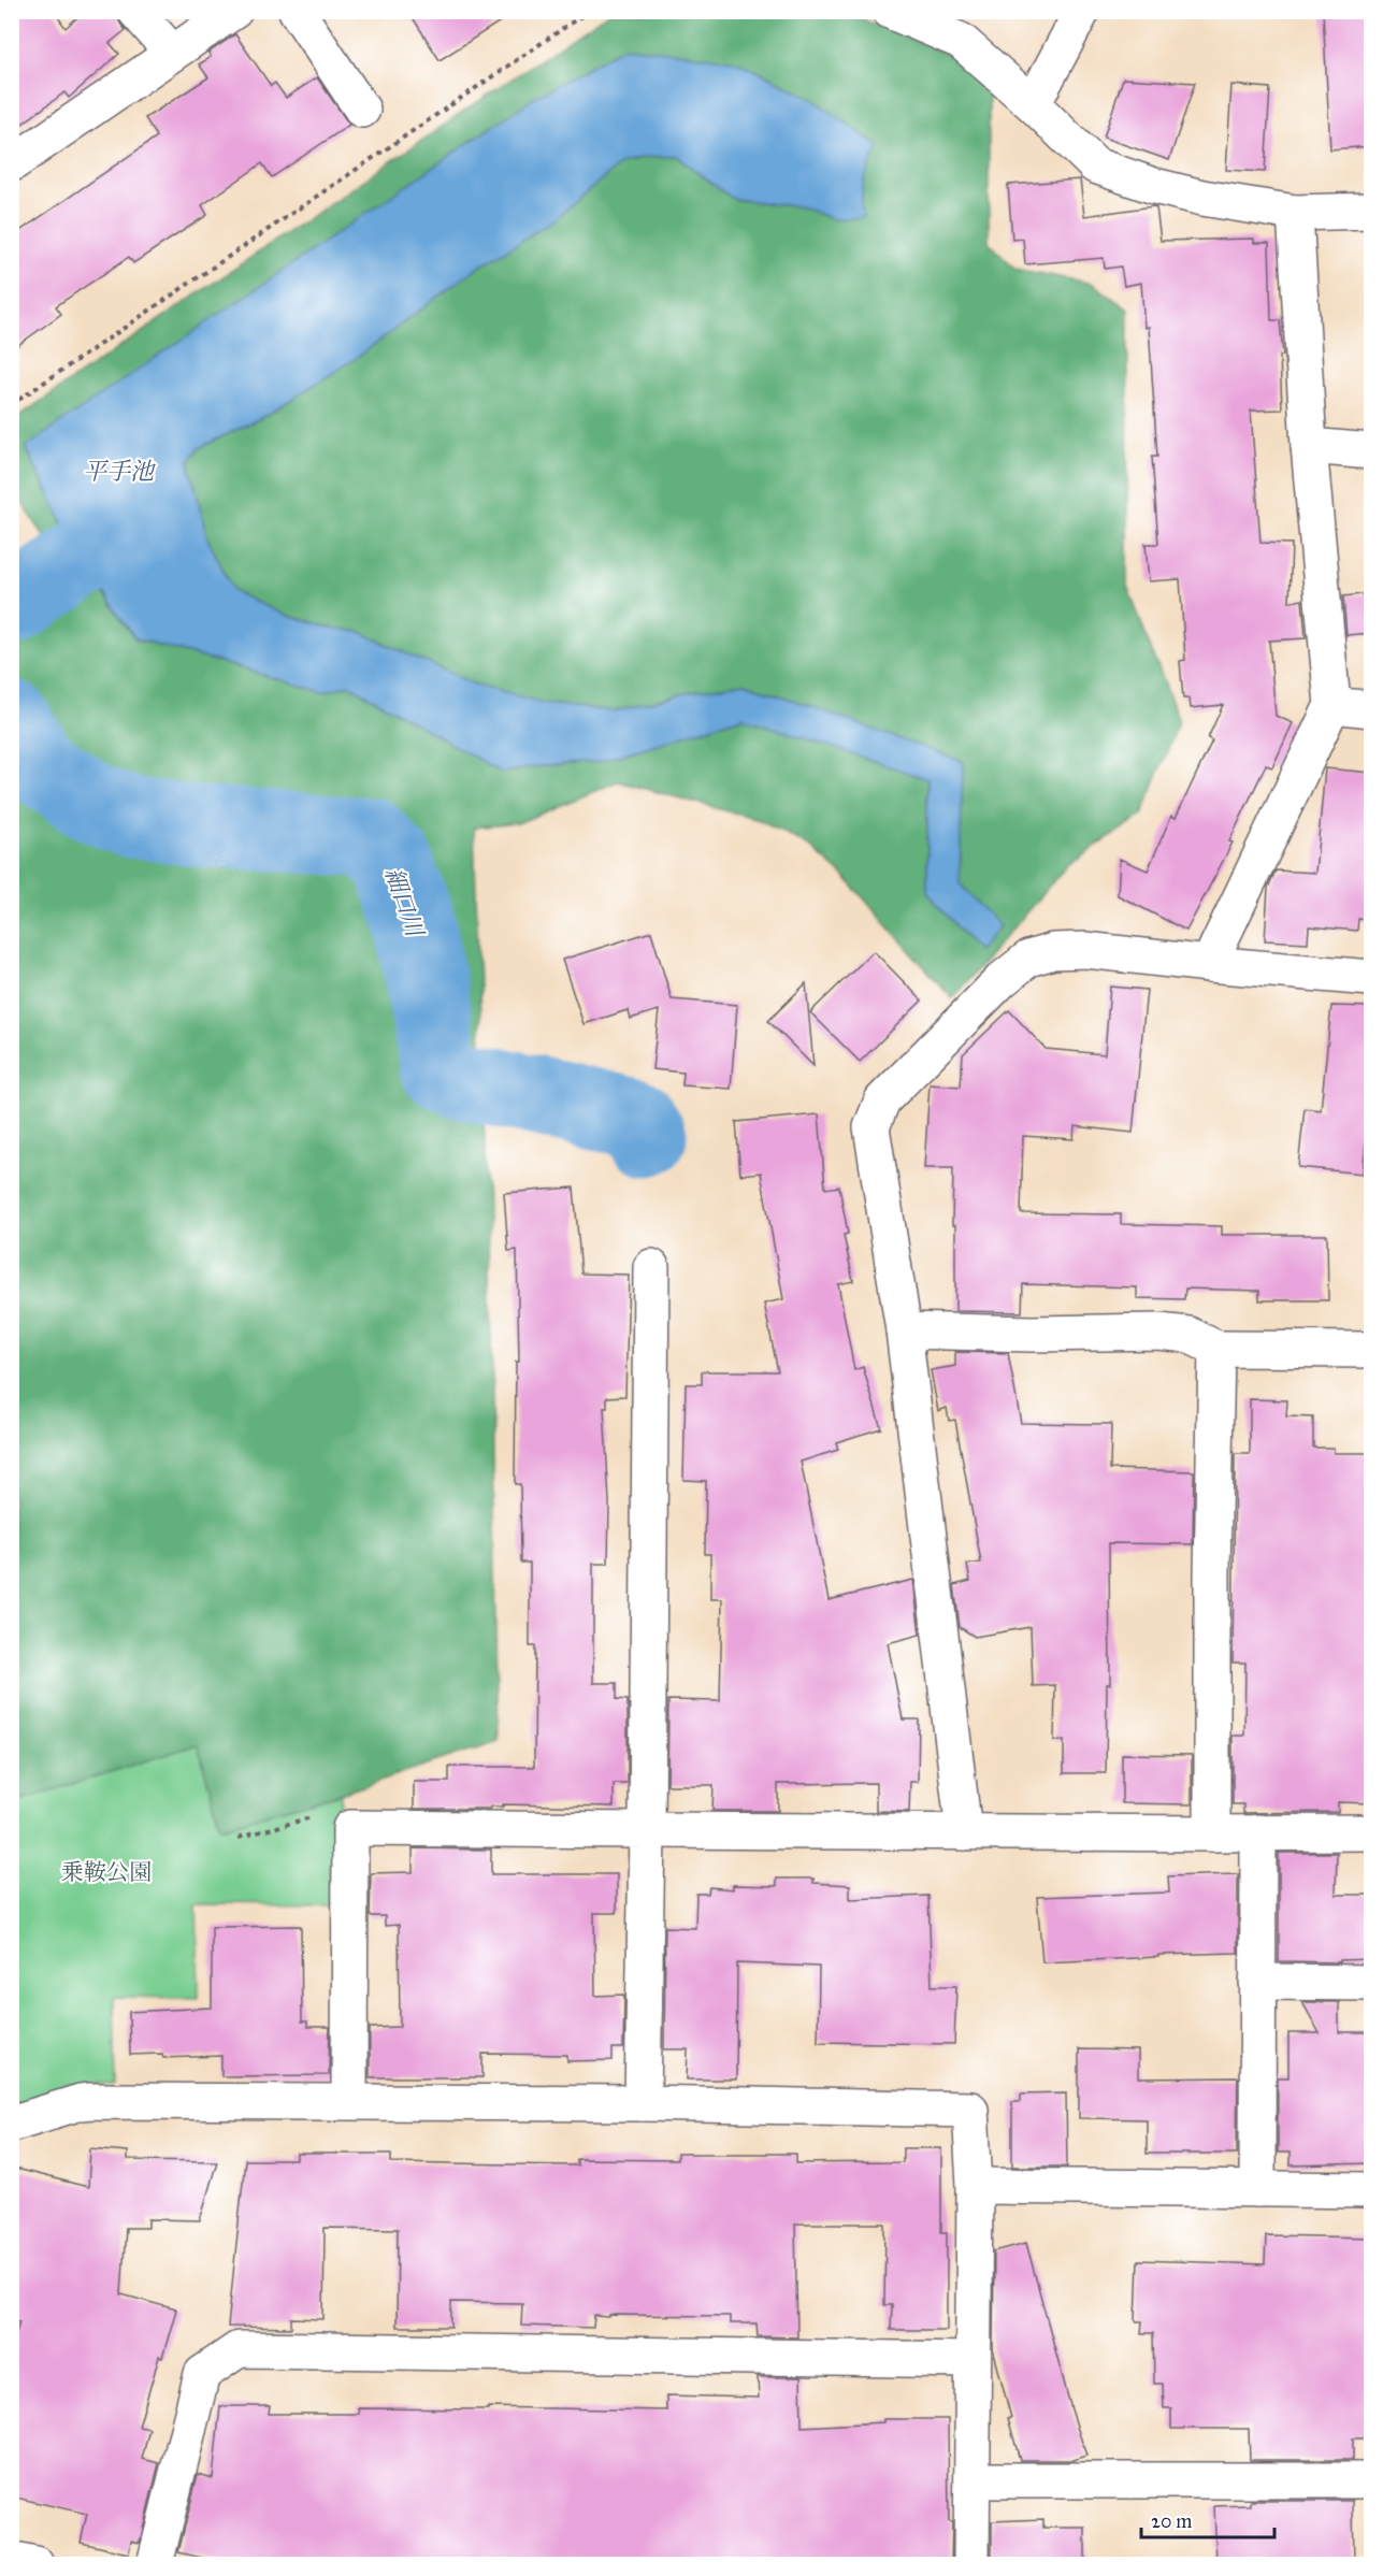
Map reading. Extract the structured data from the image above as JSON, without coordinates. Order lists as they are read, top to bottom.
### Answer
{
  "water": ["平手池", "細口川"],
  "parks": ["乗鞍公園"],
  "scale_bar": "20 m"
}
